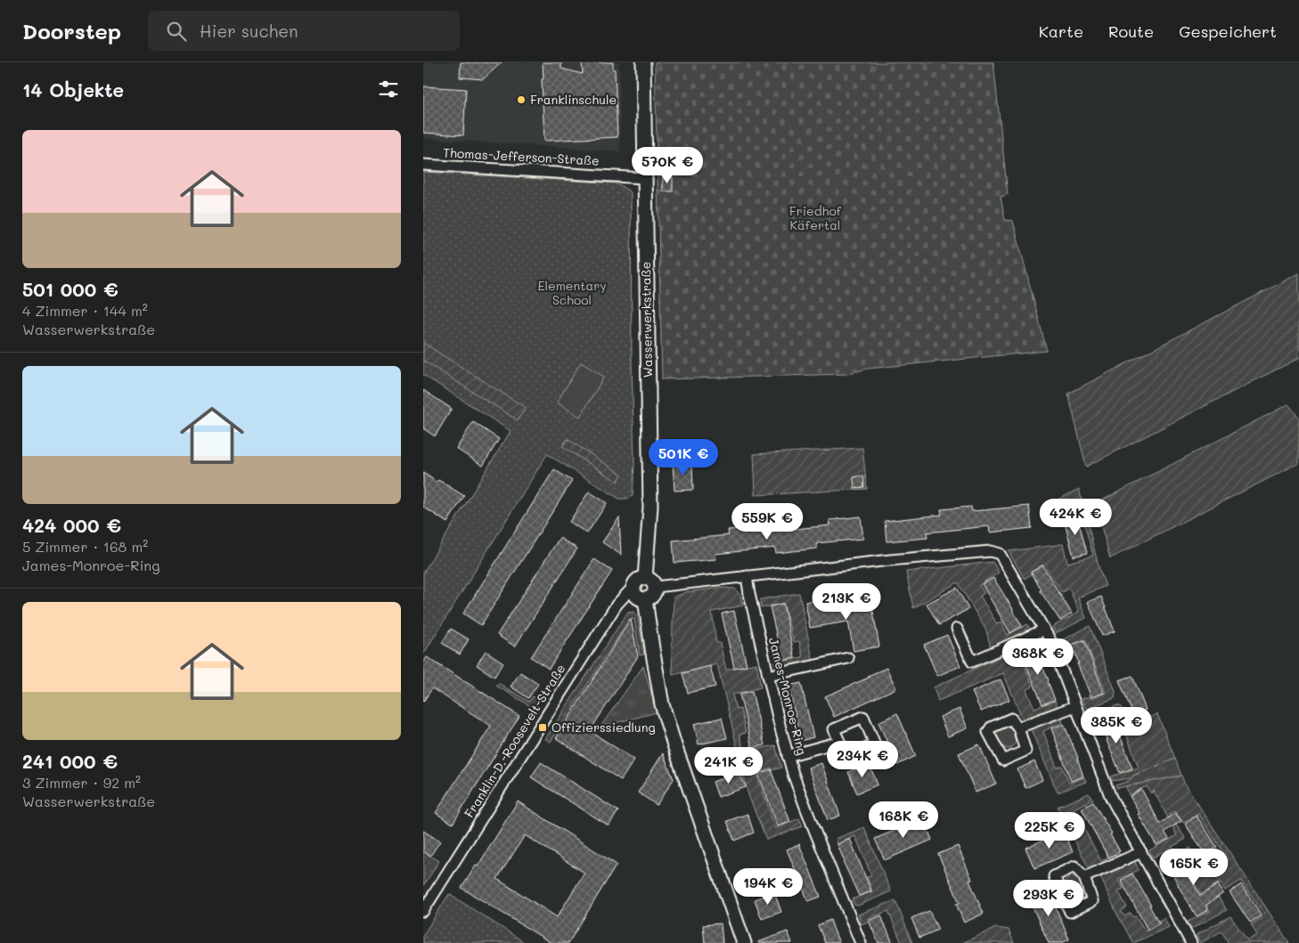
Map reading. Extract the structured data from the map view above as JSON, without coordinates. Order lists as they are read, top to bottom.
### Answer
{
  "streets": {
    "street": [
      "Thomas-Jefferson-Straße",
      "Wasserwerkstraße",
      "James-Monroe-Ring",
      "Franklin-D.-Roosevelt-Straße"
    ]
  },
  "crossings": [
    ["Thomas-Jefferson-Straße", "Wasserwerkstraße"],
    ["Wasserwerkstraße", "Franklin-D.-Roosevelt-Straße"]
  ],
  "parks": ["Friedhof Käfertal", "Elementary School"],
  "places": {
    "other": ["Franklinschule"],
    "transit": ["Offizierssiedlung"]
  },
  "page": {
    "header": "Doorstep",
    "search": "Hier suchen",
    "nav": ["Karte", "Route", "Gespeichert"],
    "heading": "14 Objekte",
    "list": [
      {
        "name": "501 000 €",
        "note": "4 Zimmer · 144 m² · Wasserwerkstraße"
      },
      {
        "name": "424 000 €",
        "note": "5 Zimmer · 168 m² · James-Monroe-Ring"
      },
      {
        "name": "241 000 €",
        "note": "3 Zimmer · 92 m² · Wasserwerkstraße"
      }
    ],
    "price": [
      "570K €",
      "501K €",
      "424K €",
      "559K €",
      "213K €",
      "368K €",
      "385K €",
      "234K €",
      "241K €",
      "168K €",
      "225K €",
      "165K €",
      "194K €",
      "293K €"
    ]
  }
}
